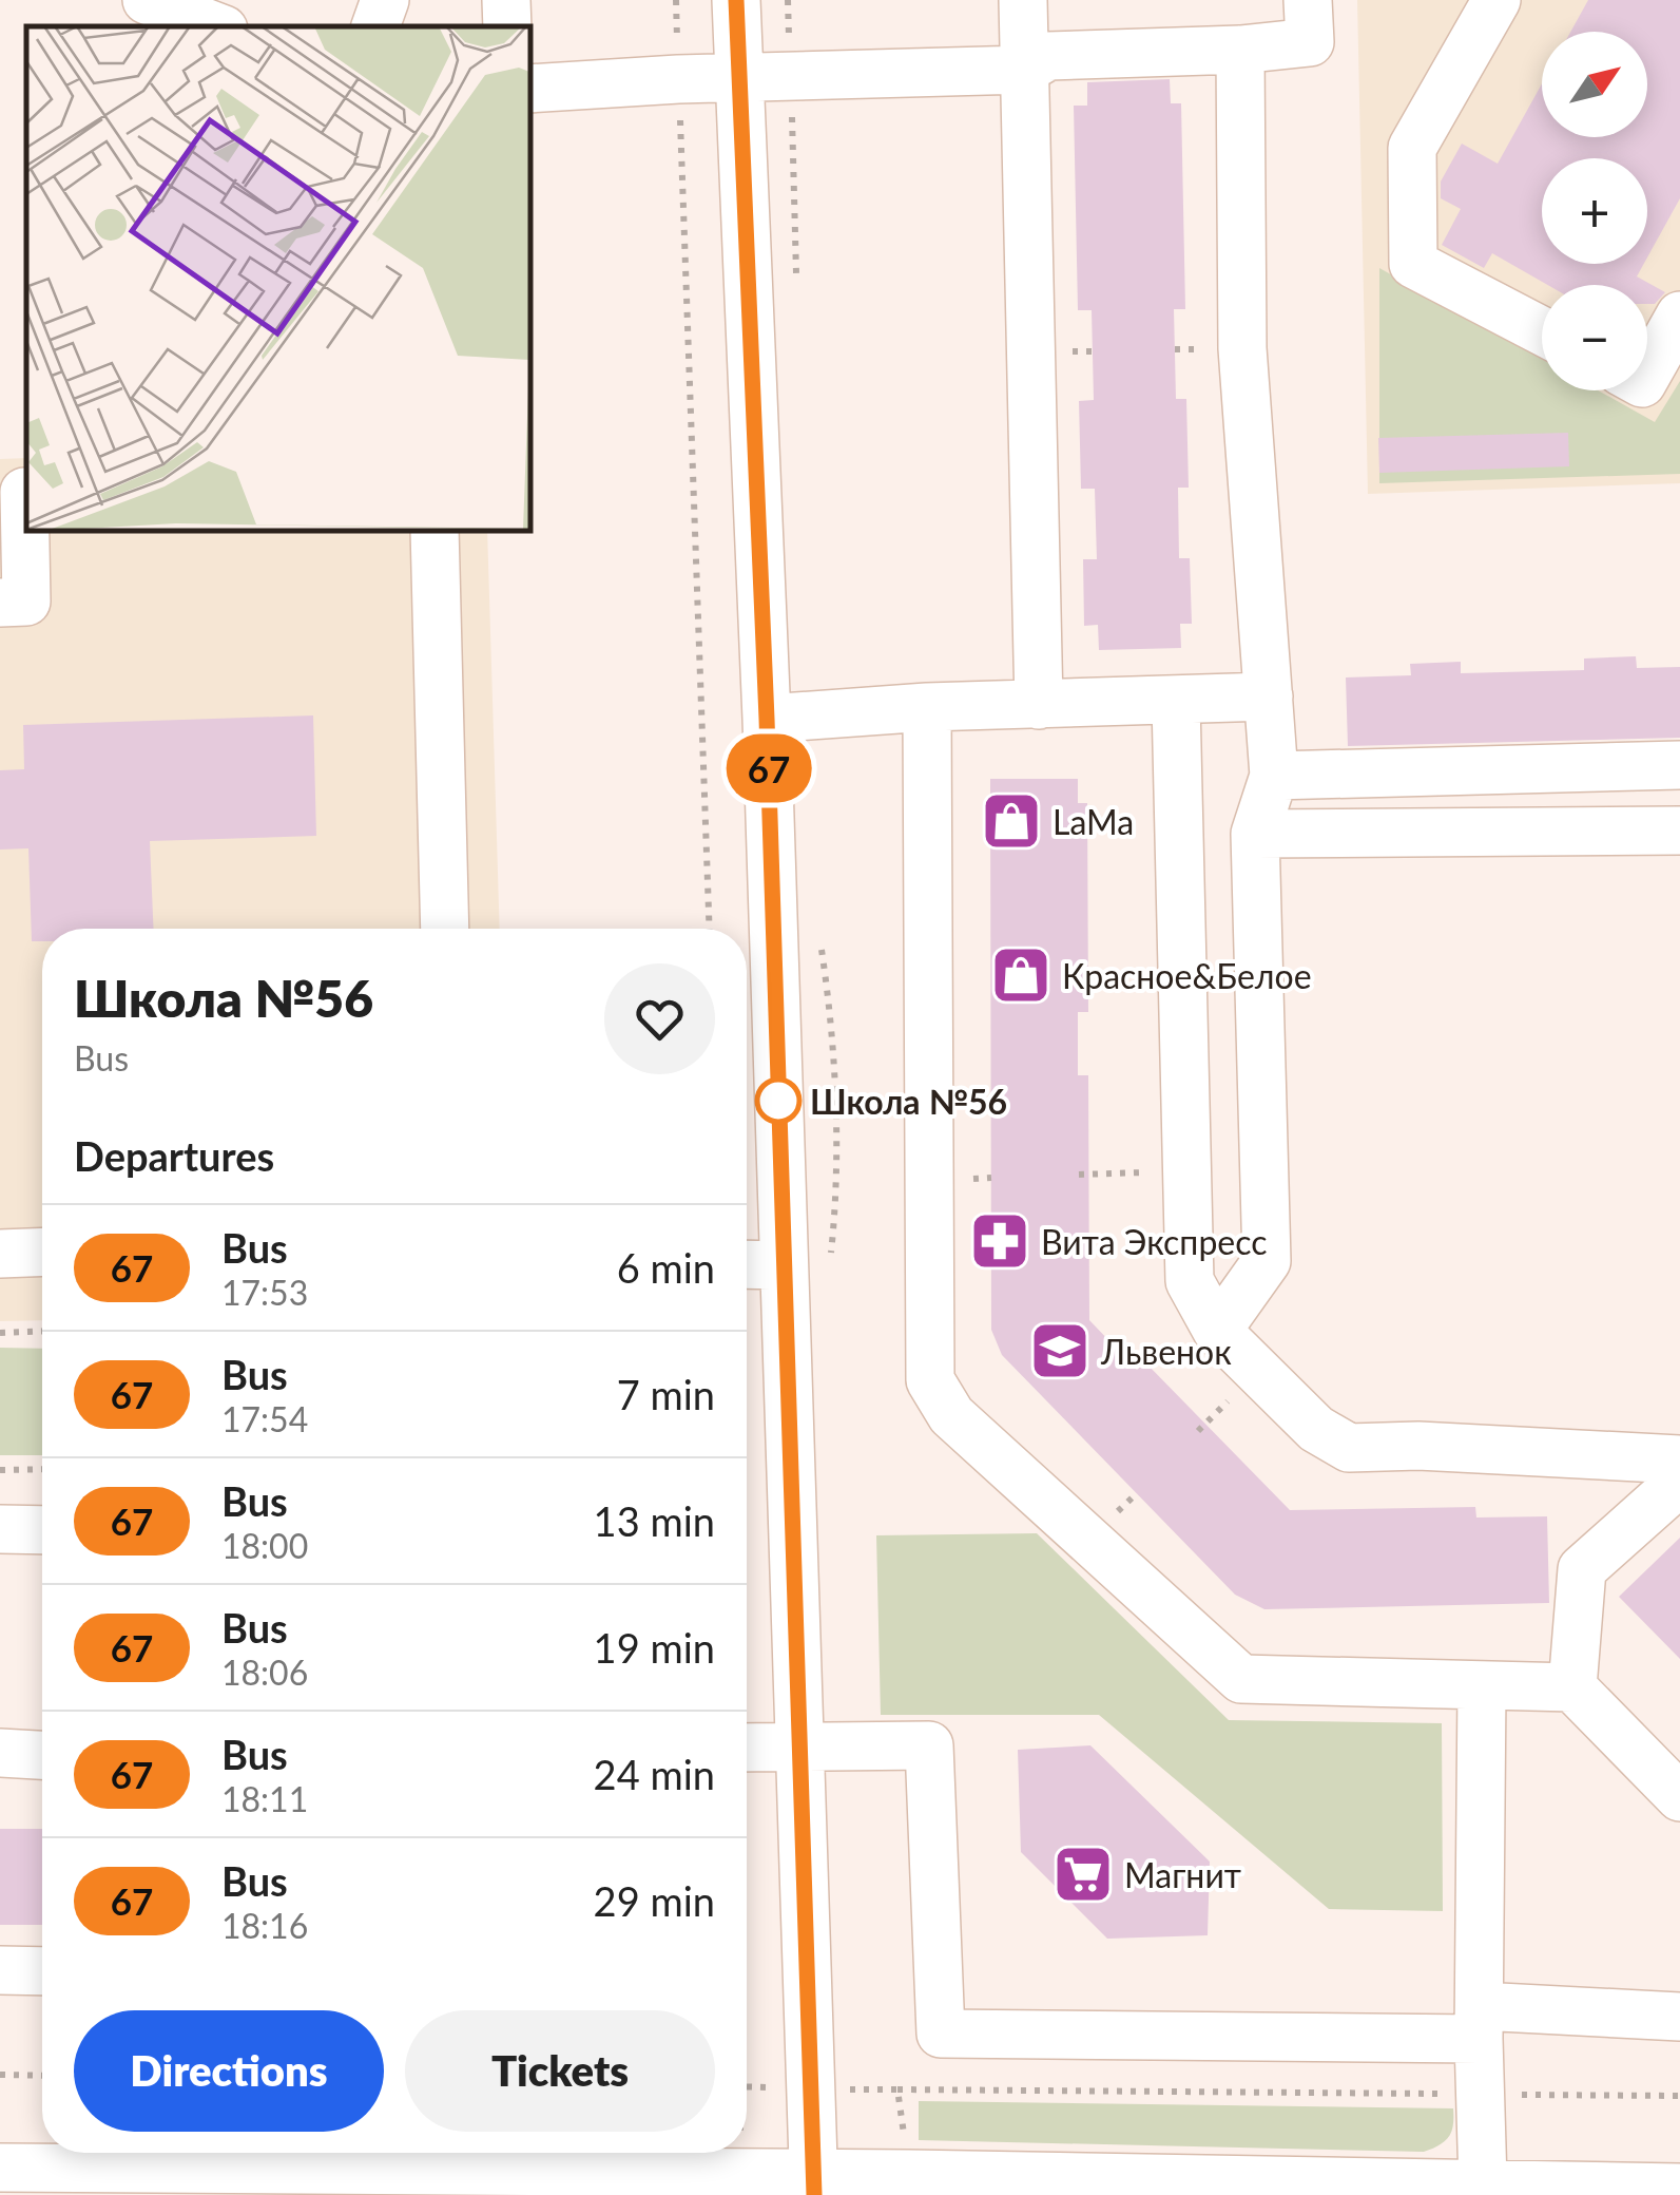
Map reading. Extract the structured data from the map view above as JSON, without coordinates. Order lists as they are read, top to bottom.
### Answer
{
  "places": {
    "shop": ["LaMa", "Красное&Белое"],
    "other": ["Школа №56"],
    "pharmacy": ["Вита Экспресс"],
    "school or university": ["Львенок"],
    "supermarket": ["Магнит"]
  },
  "lines": ["bus line 67"],
  "north": "top right",
  "page": {
    "on_map": "67",
    "map_buttons": ["+", "−"],
    "heading": [
      ["Школа №56", "Bus"],
      "Departures"
    ],
    "list": [
      {
        "mark": "67",
        "name": "Bus",
        "note": "17:53",
        "value": "6 min"
      },
      {
        "mark": "67",
        "name": "Bus",
        "note": "17:54",
        "value": "7 min"
      },
      {
        "mark": "67",
        "name": "Bus",
        "note": "18:00",
        "value": "13 min"
      },
      {
        "mark": "67",
        "name": "Bus",
        "note": "18:06",
        "value": "19 min"
      },
      {
        "mark": "67",
        "name": "Bus",
        "note": "18:11",
        "value": "24 min"
      },
      {
        "mark": "67",
        "name": "Bus",
        "note": "18:16",
        "value": "29 min"
      }
    ],
    "buttons": ["Directions", "Tickets"]
  }
}
